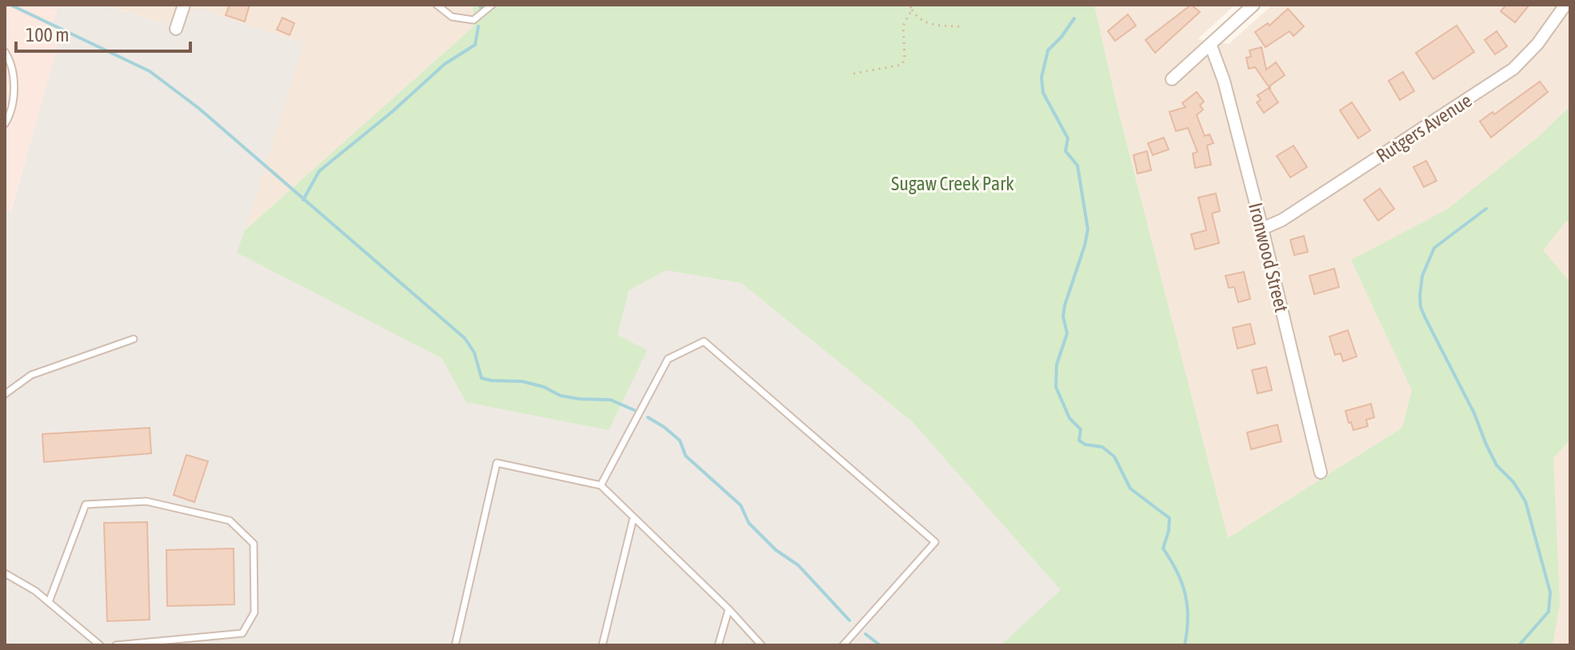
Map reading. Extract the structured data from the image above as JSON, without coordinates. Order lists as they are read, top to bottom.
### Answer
{
  "streets": {
    "street": ["Rutgers Avenue", "Ironwood Street"]
  },
  "crossings": [
    ["Rutgers Avenue", "Ironwood Street"]
  ],
  "parks": ["Sugaw Creek Park"],
  "scale_bar": "100 m"
}
